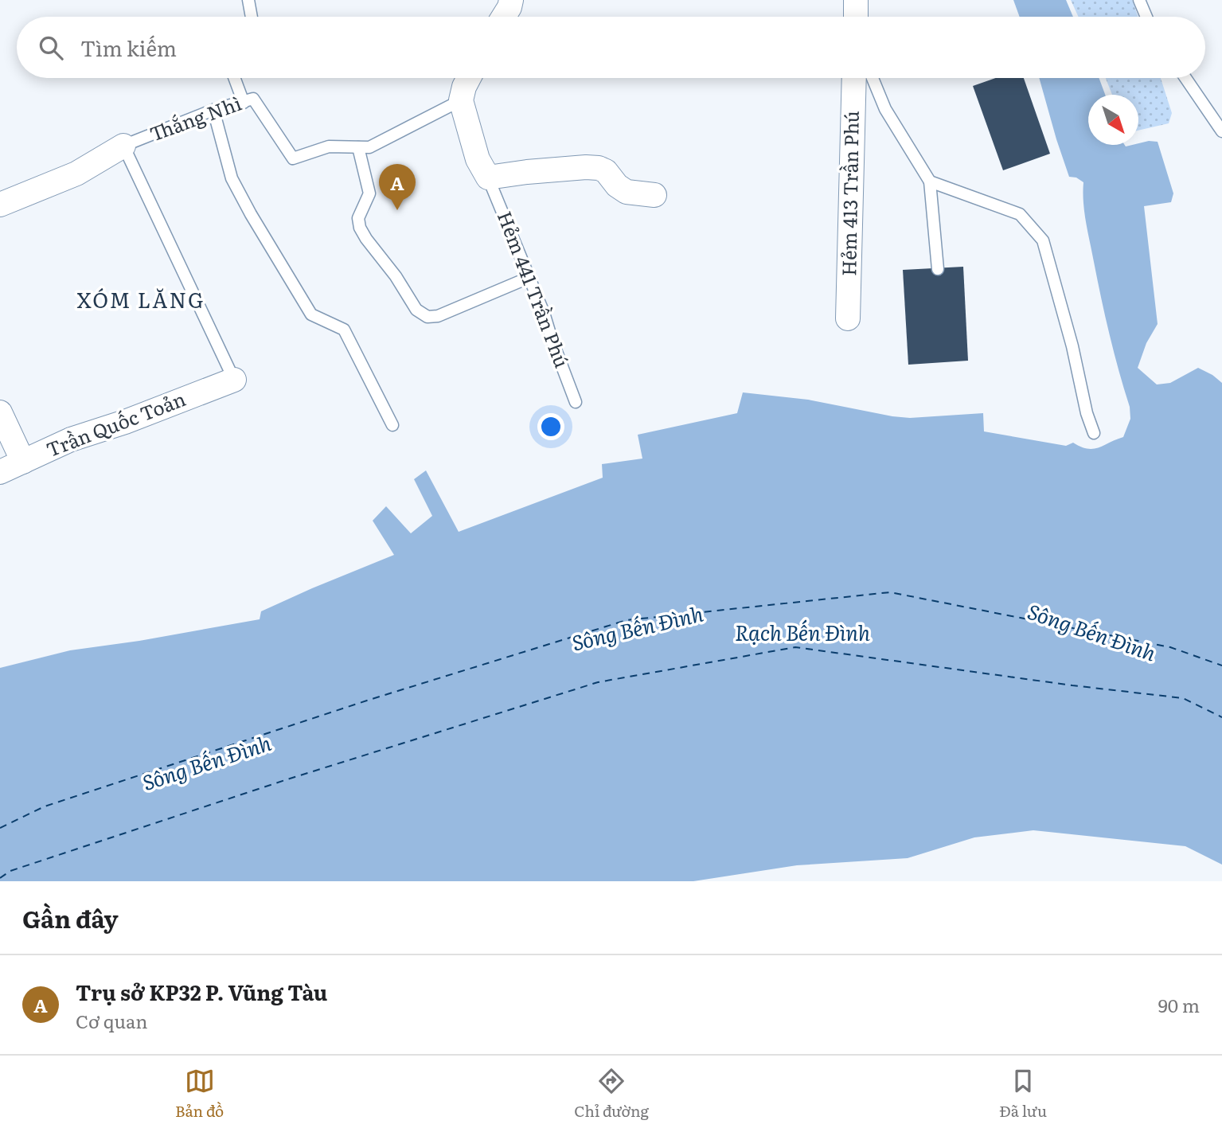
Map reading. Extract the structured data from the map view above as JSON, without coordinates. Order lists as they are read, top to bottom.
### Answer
{
  "streets": {
    "street": ["Thắng Nhì", "Hẻm 413 Trần Phú", "Trần Quốc Toản"],
    "lane": ["Hẻm 441 Trần Phú"]
  },
  "districts": ["XÓM LĂNG"],
  "water": ["Sông Bến Đình", "Rạch Bến Đình"],
  "north": "bottom right",
  "page": {
    "search": "Tìm kiếm",
    "pins": "A",
    "heading": "Gần đây",
    "list": [
      {
        "mark": "A",
        "name": "Trụ sở KP32 P. Vũng Tàu",
        "note": "Cơ quan",
        "value": "90 m"
      }
    ],
    "nav": ["Bản đồ", "Chỉ đường", "Đã lưu"]
  }
}
